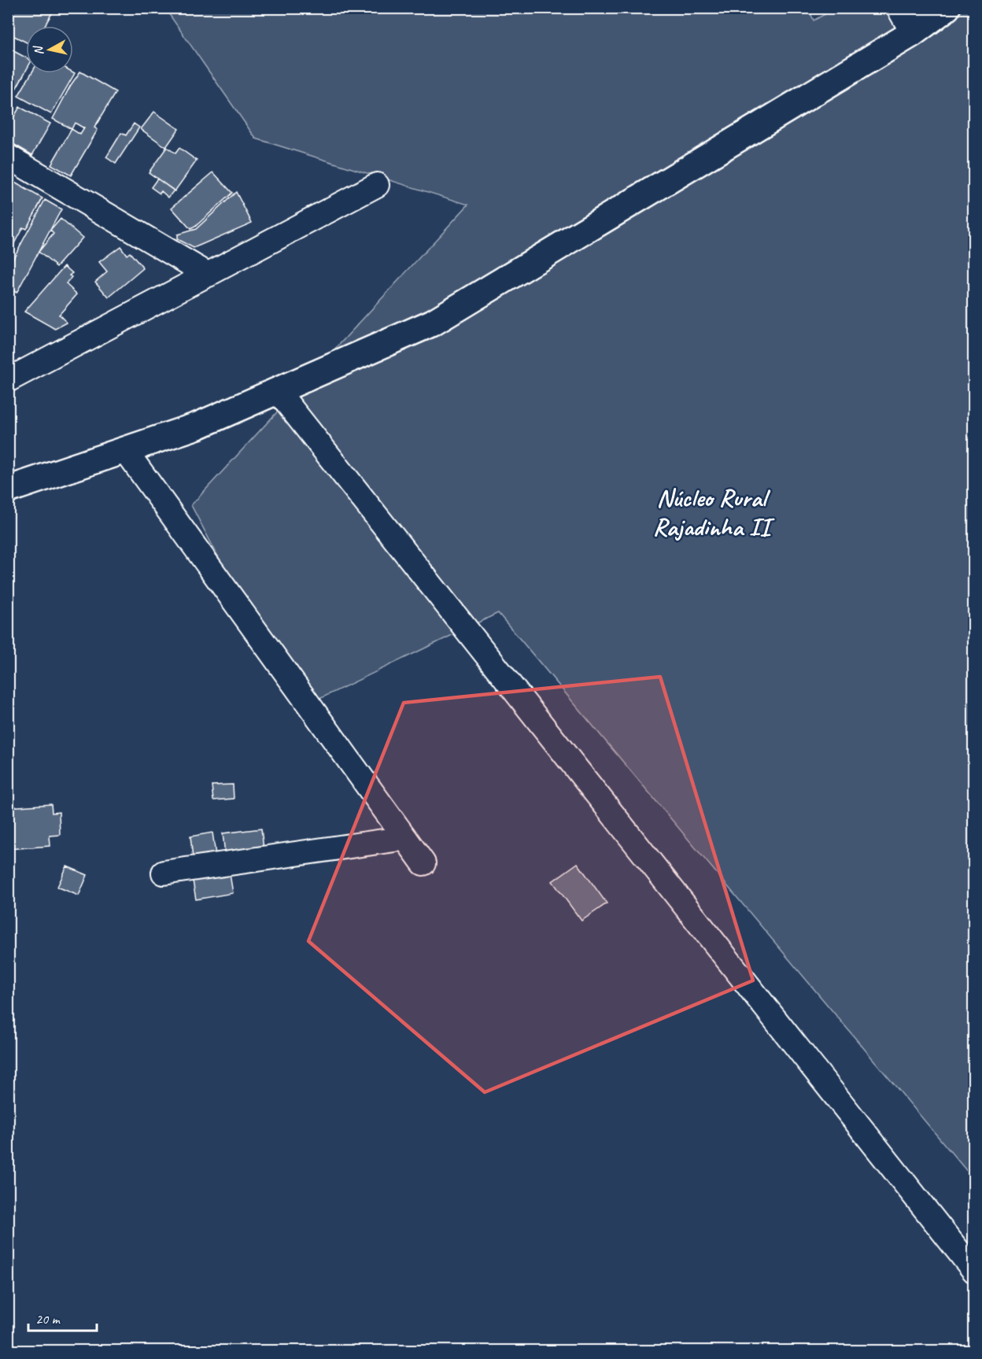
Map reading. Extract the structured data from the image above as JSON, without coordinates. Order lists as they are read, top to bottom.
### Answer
{
  "districts": ["Núcleo Rural Rajadinha II"],
  "scale_bar": "20 m",
  "north": "left"
}
